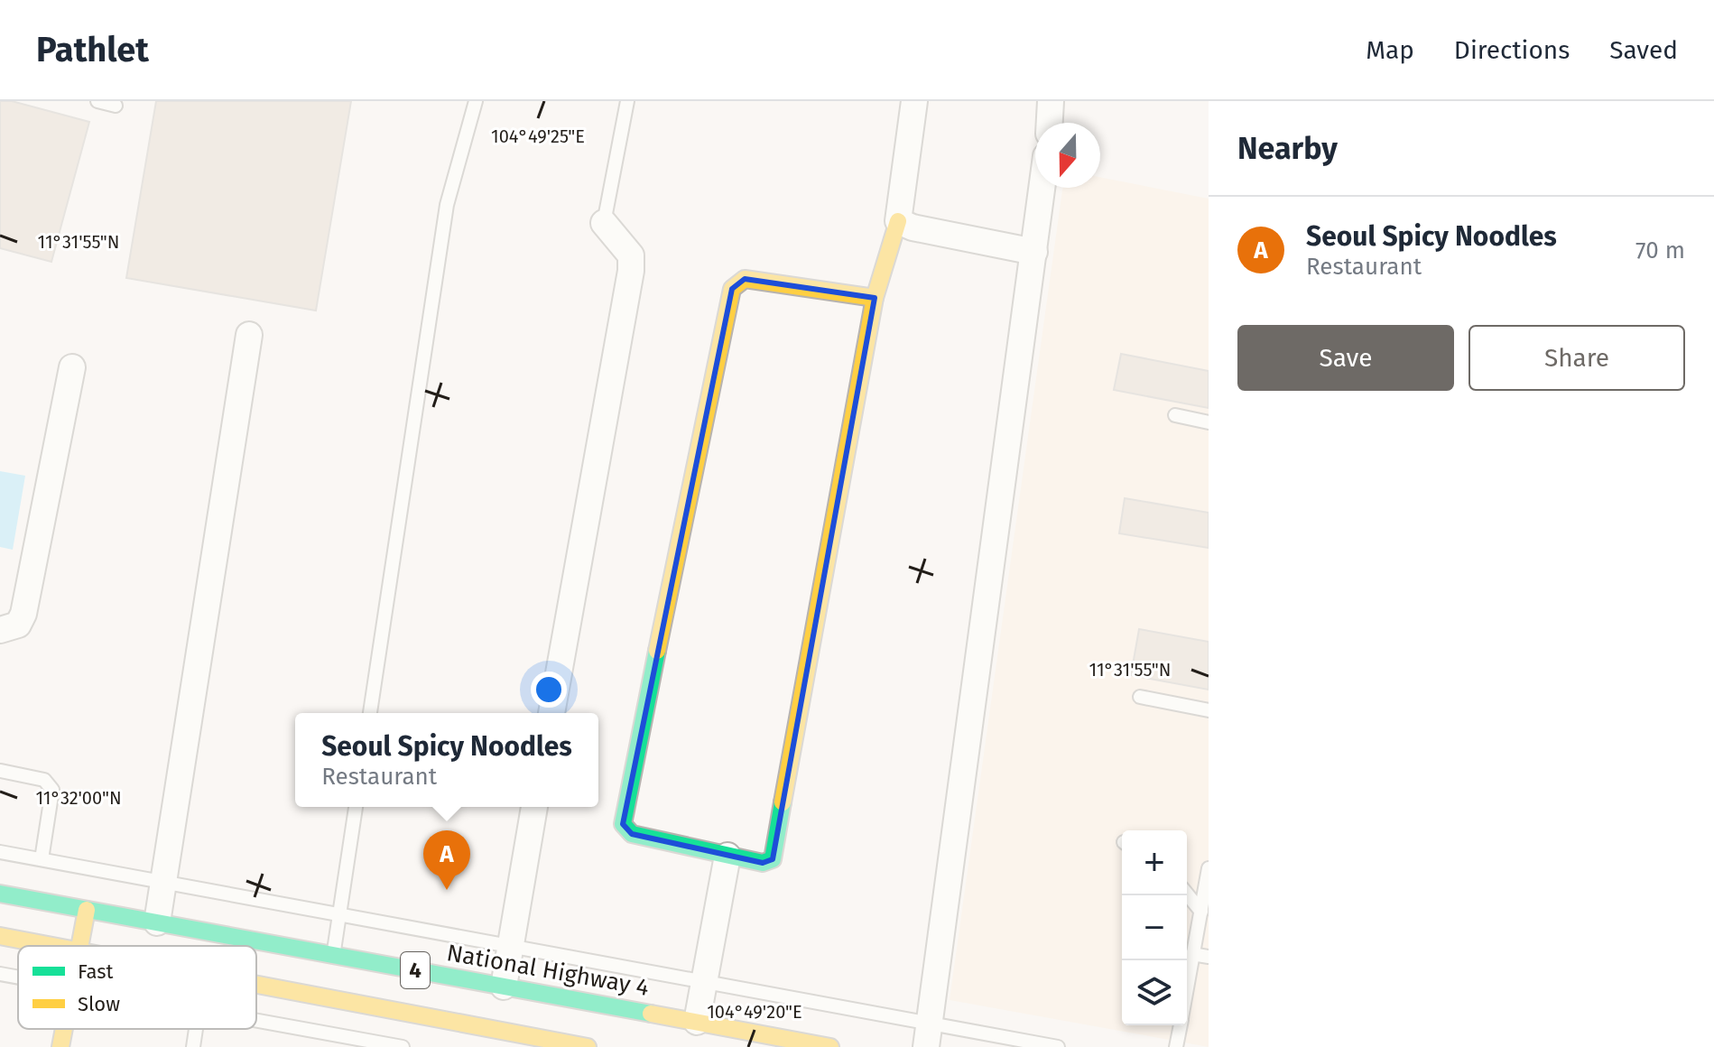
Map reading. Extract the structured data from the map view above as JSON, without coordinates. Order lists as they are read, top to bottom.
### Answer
{
  "streets": {
    "main road": ["4", "National Highway 4"]
  },
  "legend": ["Fast", "Slow"],
  "north": "bottom",
  "page": {
    "header": "Pathlet",
    "nav": ["Map", "Directions", "Saved"],
    "heading": "Nearby",
    "list": [
      {
        "mark": "A",
        "name": "Seoul Spicy Noodles",
        "note": "Restaurant",
        "value": "70 m"
      }
    ],
    "buttons": ["Save", "Share"],
    "popup": ["Seoul Spicy Noodles", "Restaurant"],
    "map_buttons": ["+", "−"],
    "pins": "A"
  },
  "coordinates": [
    "104°49'25\"E",
    "11°31'55\"N",
    "11°32'00\"N",
    "104°49'20\"E"
  ]
}
